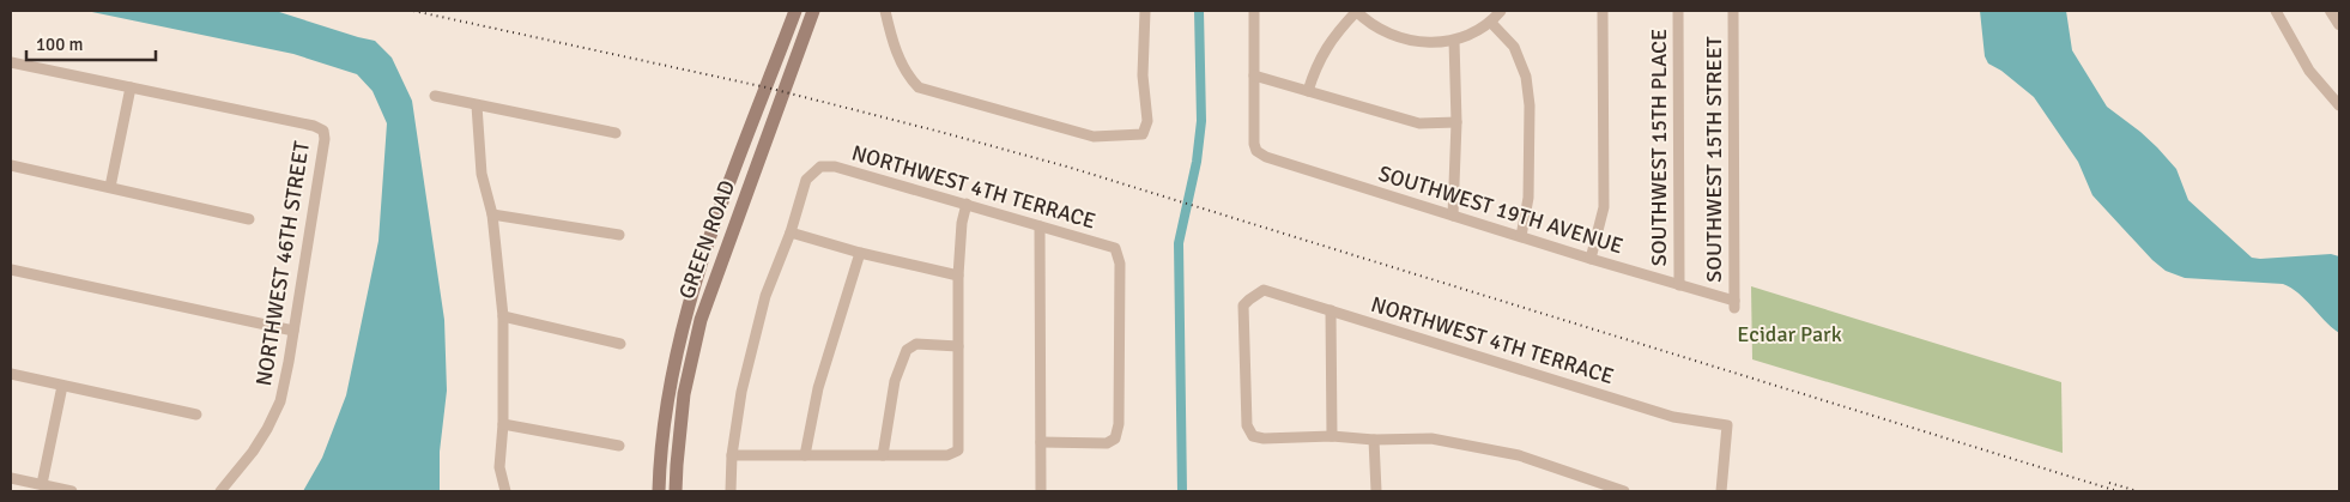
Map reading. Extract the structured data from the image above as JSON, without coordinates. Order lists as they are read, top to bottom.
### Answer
{
  "streets": {
    "main road": ["GREEN ROAD"],
    "street": [
      "SOUTHWEST 15TH PLACE",
      "SOUTHWEST 15TH STREET",
      "NORTHWEST 4TH TERRACE",
      "SOUTHWEST 19TH AVENUE",
      "NORTHWEST 46TH STREET"
    ]
  },
  "crossings": [
    ["SOUTHWEST 15TH PLACE", "SOUTHWEST 19TH AVENUE"],
    ["SOUTHWEST 15TH STREET", "SOUTHWEST 19TH AVENUE"]
  ],
  "parks": ["Ecidar Park"],
  "scale_bar": "100 m"
}
